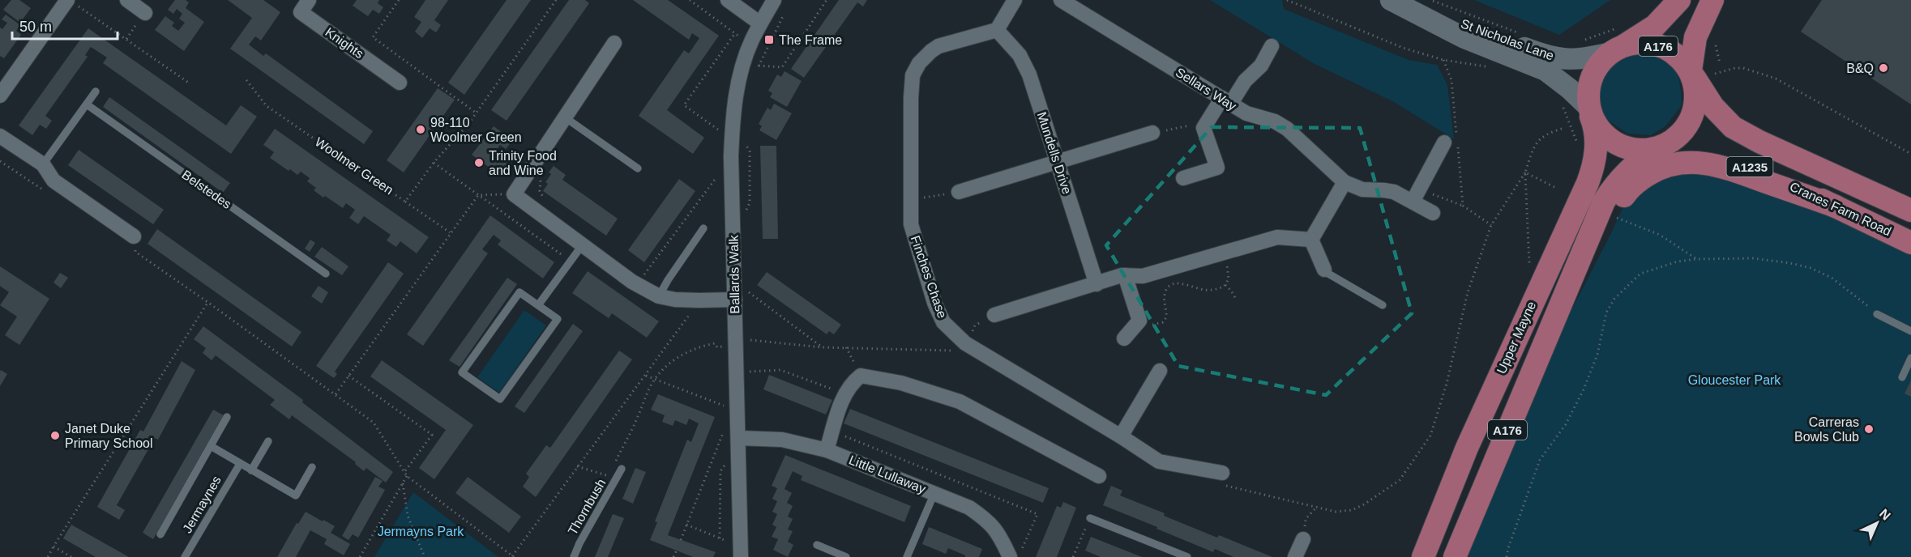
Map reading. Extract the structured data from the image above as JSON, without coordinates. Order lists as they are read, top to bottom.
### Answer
{
  "streets": {
    "main road": [
      "St Nicholas Lane",
      "A176",
      "A1235",
      "Cranes Farm Road",
      "Upper Mayne"
    ],
    "street": [
      "Knights",
      "Sellars Way",
      "Mundells Drive",
      "Ballards Walk",
      "Finches Chase",
      "Little Lullaway"
    ],
    "lane": ["Belstedes", "Jermaynes", "Thornbush"],
    "path": ["Woolmer Green"]
  },
  "crossings": [
    ["St Nicholas Lane", "A176"],
    ["St Nicholas Lane", "A1235"],
    ["St Nicholas Lane", "Cranes Farm Road"],
    ["St Nicholas Lane", "Upper Mayne"],
    ["A176", "A1235"],
    ["A176", "Cranes Farm Road"],
    ["A176", "Upper Mayne"],
    ["Mundells Drive", "Finches Chase"],
    ["A1235", "Cranes Farm Road"],
    ["A1235", "Upper Mayne"],
    ["Cranes Farm Road", "Upper Mayne"],
    ["Ballards Walk", "Little Lullaway"]
  ],
  "parks": ["Gloucester Park", "Jermayns Park"],
  "places": {
    "transit": ["The Frame"],
    "other": [
      "B&Q",
      "98-110 Woolmer Green",
      "Trinity Food and Wine",
      "Carreras Bowls Club",
      "Janet Duke Primary School"
    ]
  },
  "scale_bar": "50 m",
  "north": "top right"
}
